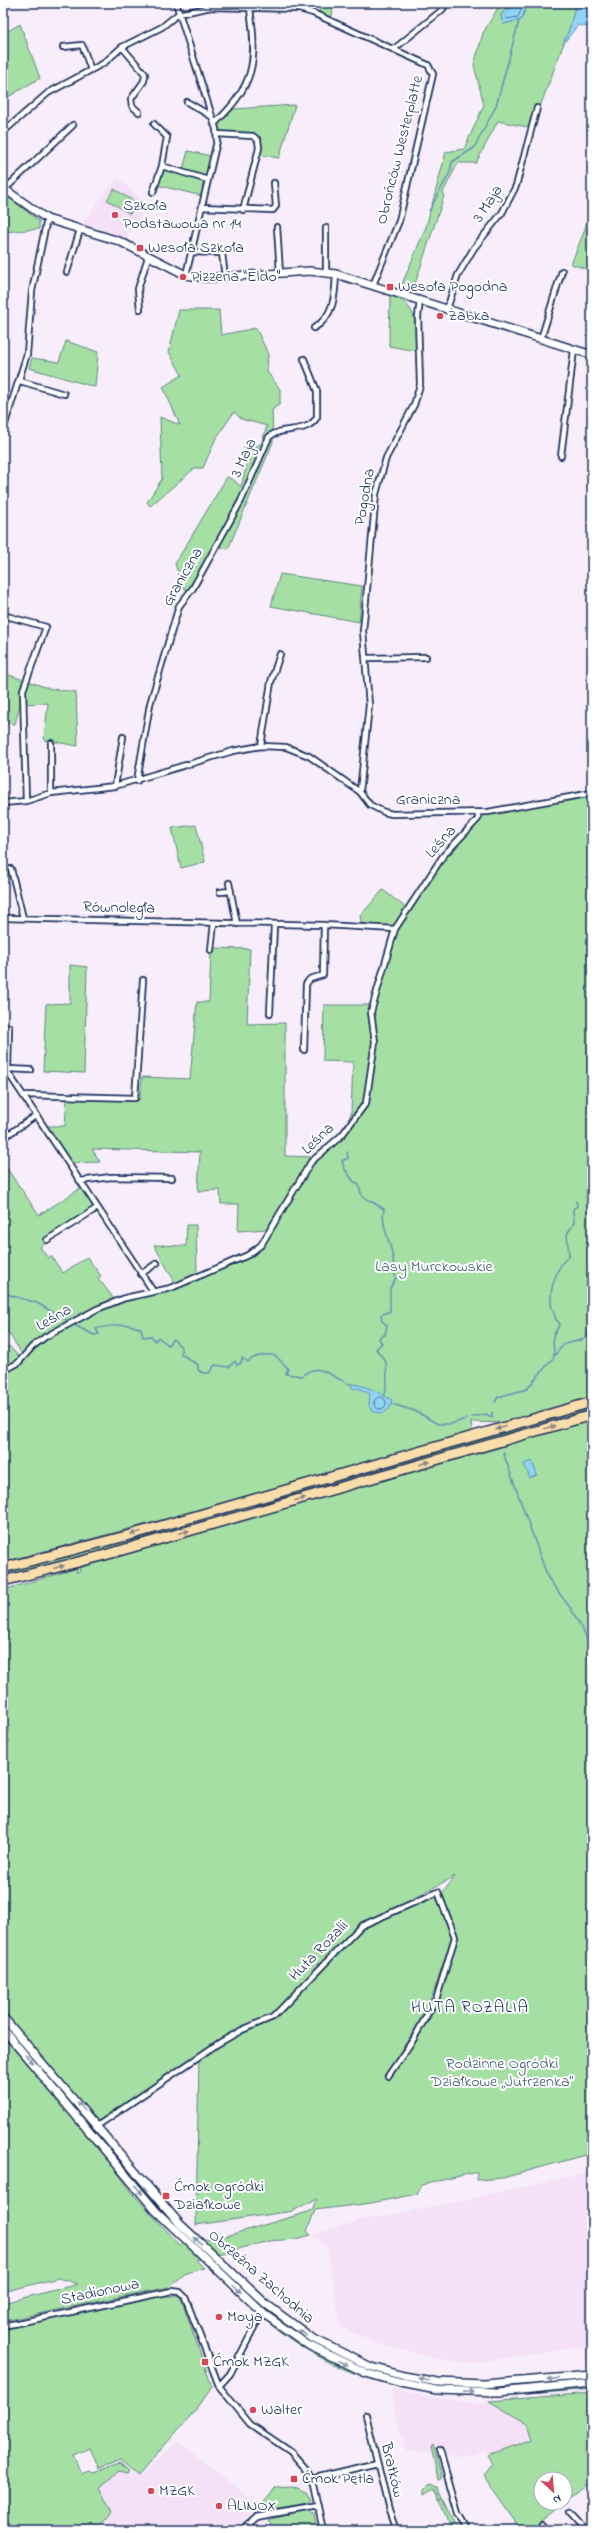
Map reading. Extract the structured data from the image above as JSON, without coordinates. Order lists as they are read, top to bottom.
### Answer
{
  "streets": {
    "street": [
      "Obrońców Westerplatte",
      "3 Maja",
      "Pogodna",
      "Graniczna",
      "Leśna",
      "Równoległa",
      "Huta Rozalii",
      "Obrzeżna Zachodnia",
      "Stadionowa",
      "Bratków"
    ]
  },
  "crossings": [
    ["3 Maja", "Graniczna"],
    ["Pogodna", "Graniczna"],
    ["Graniczna", "Leśna"],
    ["Leśna", "Równoległa"],
    ["Huta Rozalii", "Obrzeżna Zachodnia"]
  ],
  "districts": ["HUTA ROZALIA"],
  "parks": ["Lasy Murckowskie", "Rodzinne Ogródki Działkowe „Jutrzenka”"],
  "places": {
    "other": [
      "Szkoła Podstawowa nr 14",
      "Pizzeria \"Eldo\"",
      "Żabka",
      "Moya",
      "Walter",
      "MZGK",
      "ALINOX"
    ],
    "transit": [
      "Wesoła Szkoła",
      "Wesoła Pogodna",
      "Ćmok Ogródki Działkowe",
      "Ćmok MZGK",
      "Ćmok Pętla"
    ]
  },
  "north": "bottom right"
}
